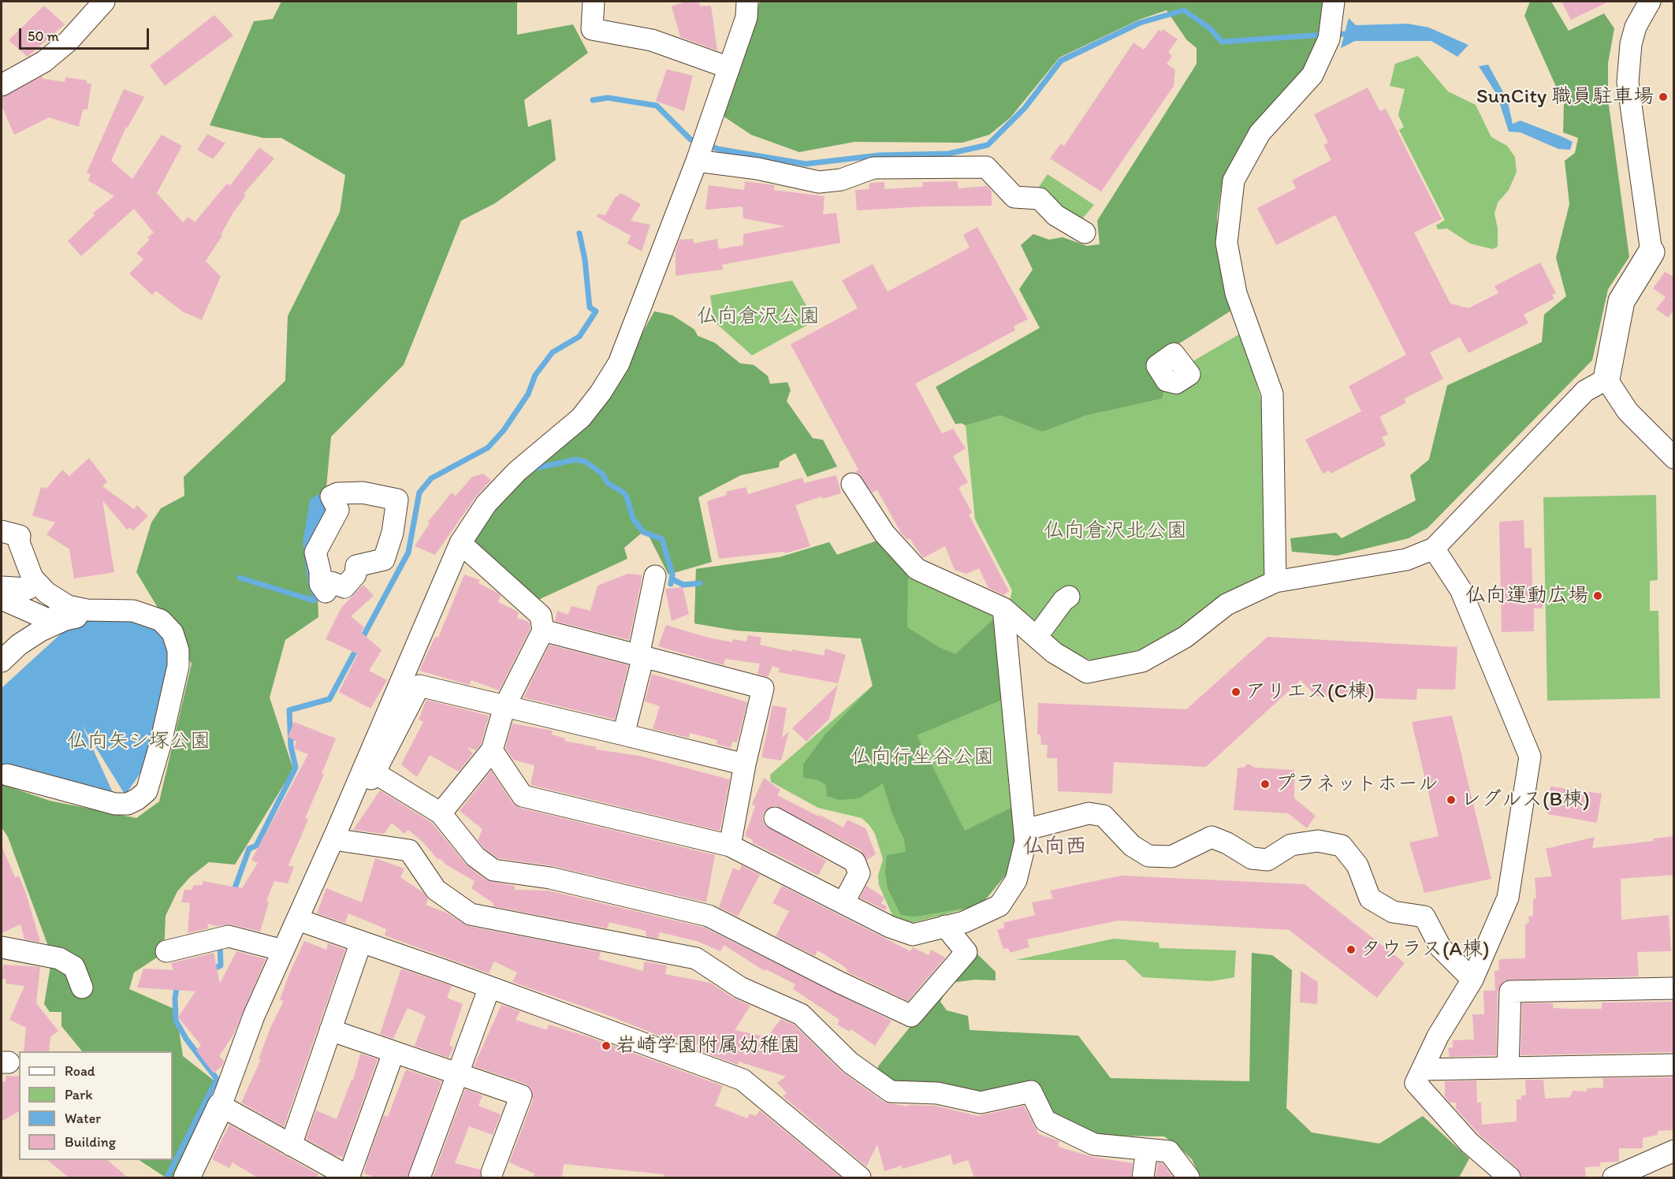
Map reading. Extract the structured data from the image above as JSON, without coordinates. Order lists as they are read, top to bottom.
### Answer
{
  "districts": ["仏向西"],
  "parks": [
    "仏向倉沢公園",
    "仏向倉沢北公園",
    "仏向矢シ塚公園",
    "仏向行坐谷公園"
  ],
  "places": [
    "SunCity 職員駐車場",
    "仏向運動広場",
    "アリエス(C棟)",
    "プラネットホール",
    "レグルス(B棟)",
    "タウラス(A棟)",
    "岩崎学園附属幼稚園"
  ],
  "legend": [
    "Road",
    "Park",
    "Water",
    "Building"
  ],
  "scale_bar": "50 m"
}
